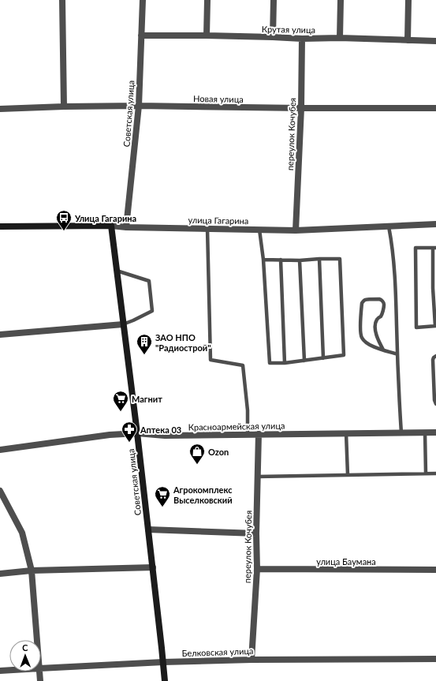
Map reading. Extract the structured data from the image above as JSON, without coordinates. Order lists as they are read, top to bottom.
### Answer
{
  "streets": {
    "street": [
      "Крутая улица",
      "Новая улица",
      "Советская улица",
      "переулок Кочубея",
      "улица Гагарина",
      "Красноармейская улица",
      "улица Баумана",
      "Белковская улица"
    ]
  },
  "crossings": [
    ["Крутая улица", "Советская улица"],
    ["Крутая улица", "переулок Кочубея"],
    ["Новая улица", "Советская улица"],
    ["Новая улица", "переулок Кочубея"],
    ["Советская улица", "улица Гагарина"],
    ["Советская улица", "Красноармейская улица"],
    ["Советская улица", "Белковская улица"],
    ["переулок Кочубея", "улица Гагарина"],
    ["переулок Кочубея", "Красноармейская улица"],
    ["переулок Кочубея", "улица Баумана"],
    ["переулок Кочубея", "Белковская улица"]
  ],
  "places": {
    "bus stop": ["Улица Гагарина"],
    "building": ["ЗАО НПО \"Радиострой\""],
    "supermarket": ["Магнит", "Агрокомплекс Выселковский"],
    "pharmacy": ["Аптека 03"],
    "shop": ["Ozon"]
  },
  "north": "top"
}
